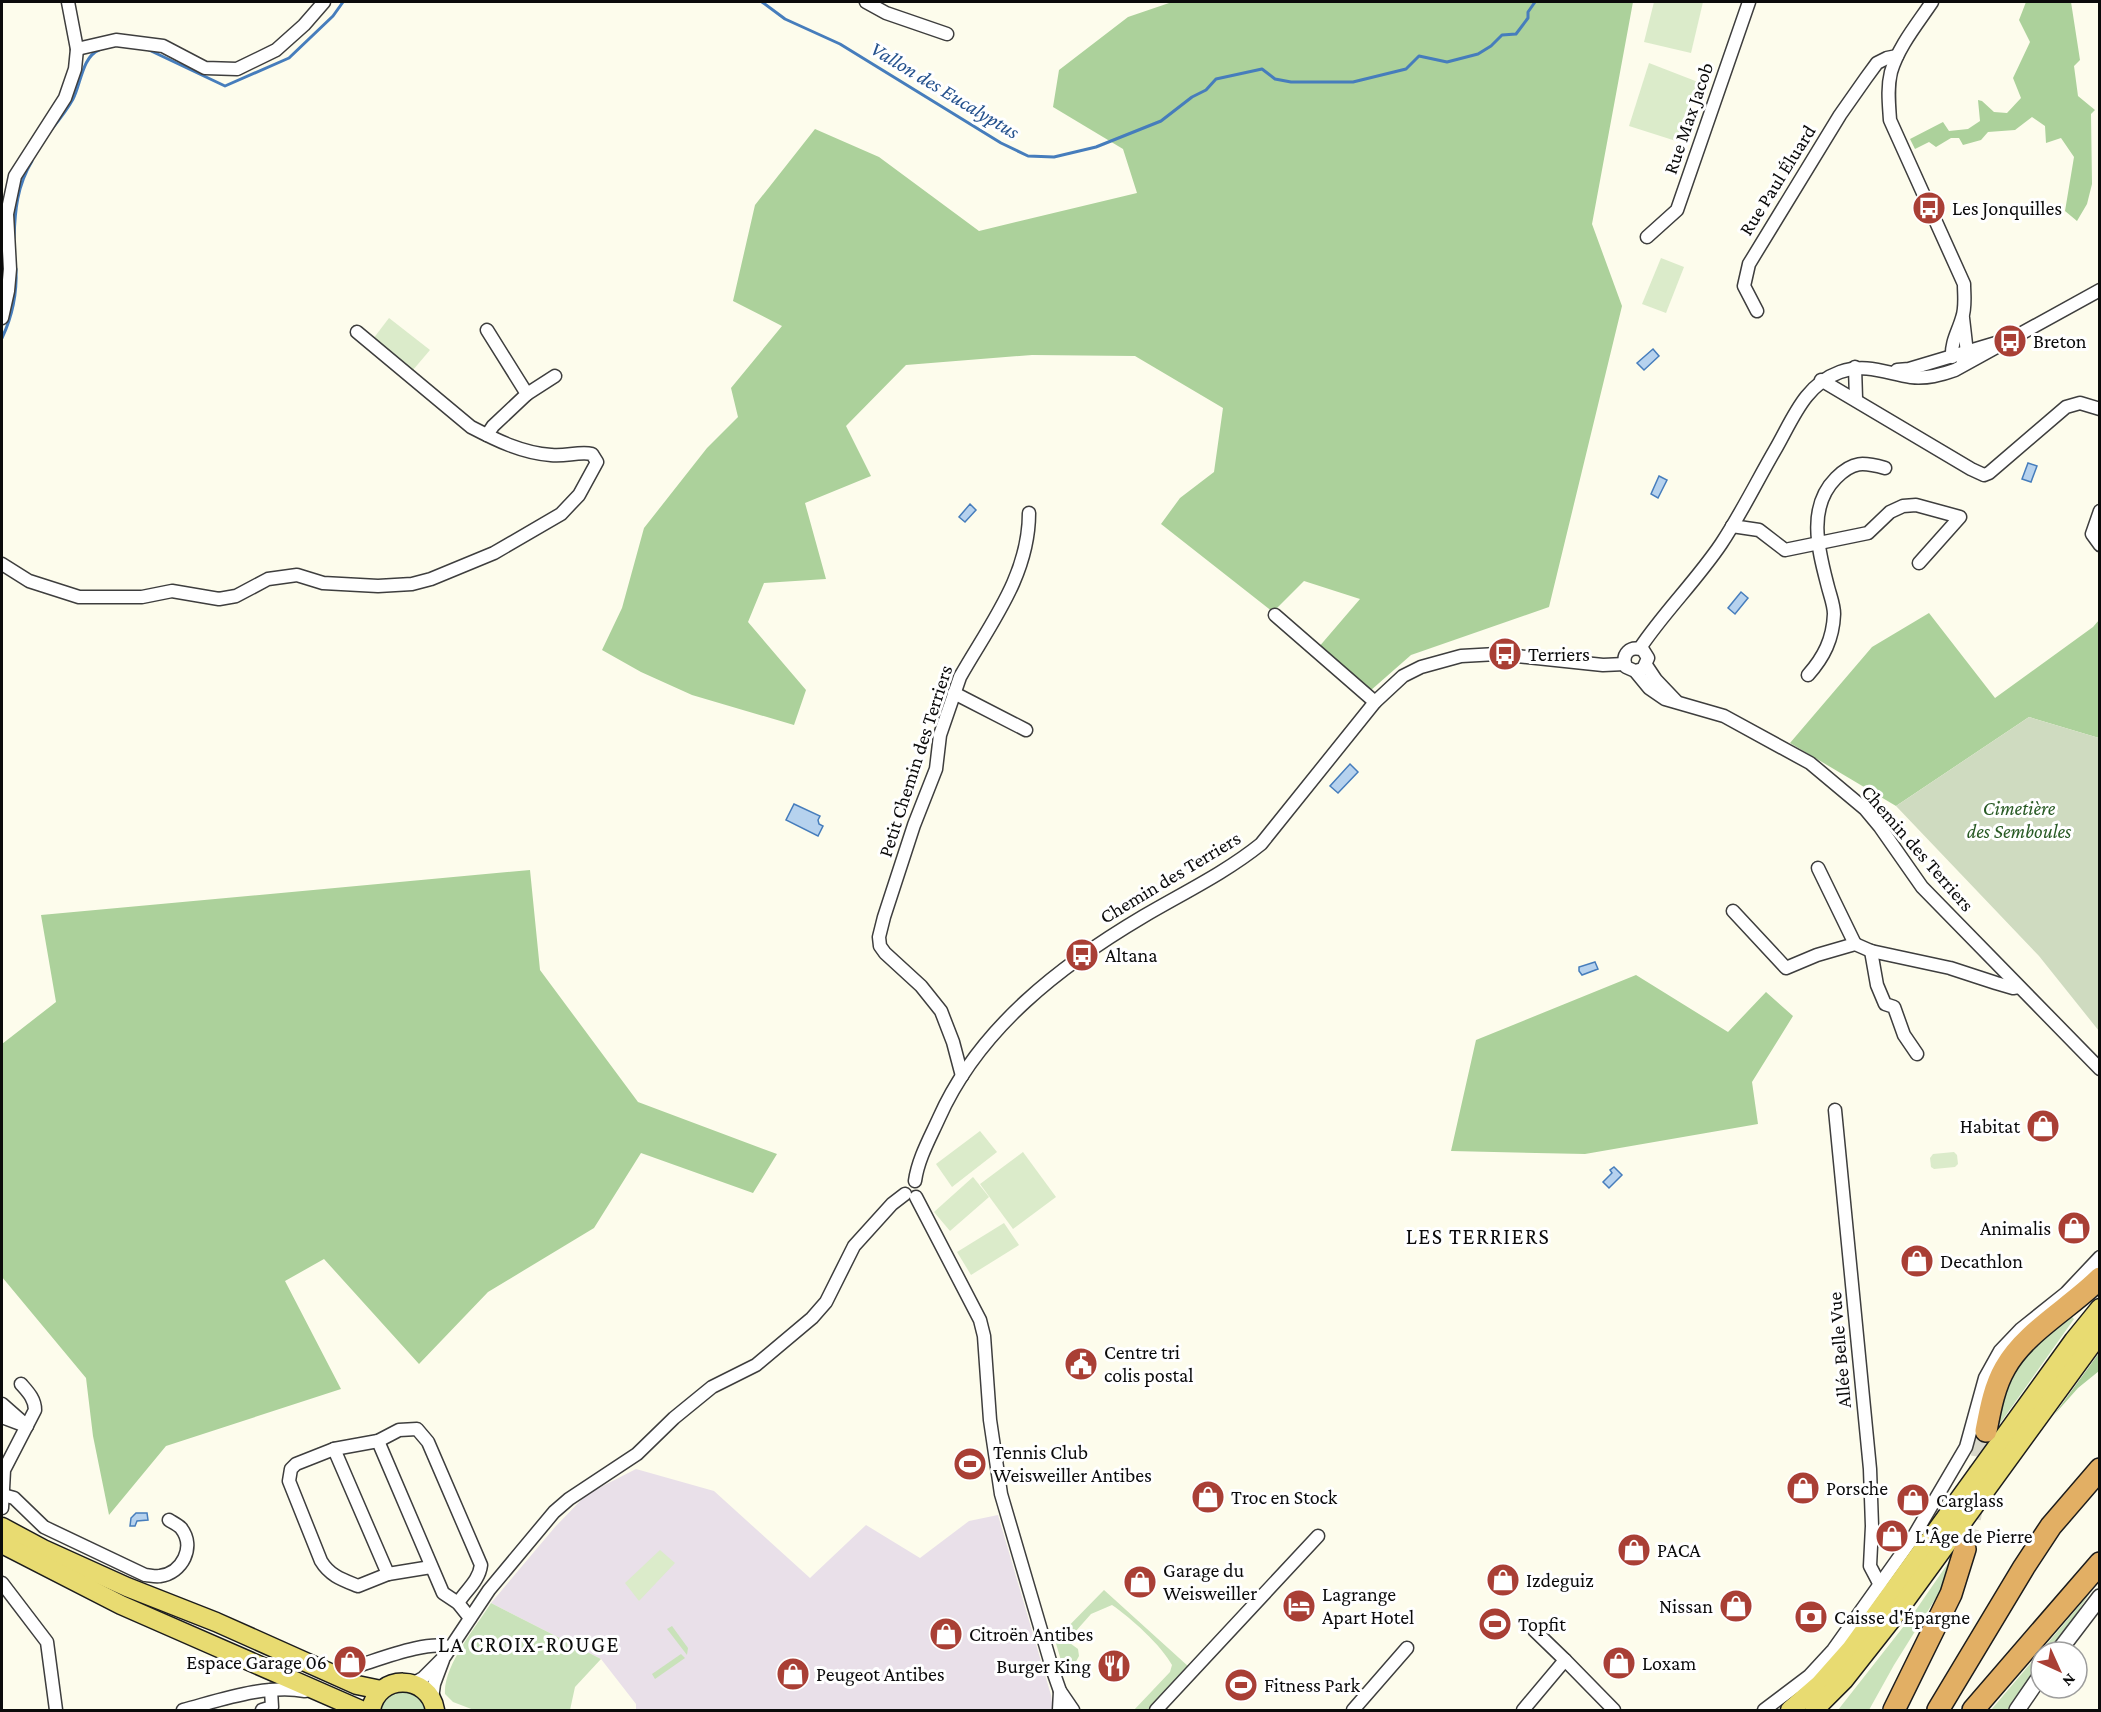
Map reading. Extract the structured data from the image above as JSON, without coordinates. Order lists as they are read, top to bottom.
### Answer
{
  "streets": {
    "street": [
      "Rue Max Jacob",
      "Rue Paul Éluard",
      "Petit Chemin des Terriers",
      "Chemin des Terriers",
      "Allée Belle Vue"
    ]
  },
  "crossings": [
    ["Petit Chemin des Terriers", "Chemin des Terriers"]
  ],
  "districts": ["LES TERRIERS", "LA CROIX-ROUGE"],
  "water": ["Vallon des Eucalyptus"],
  "parks": ["Cimetière des Semboules"],
  "places": {
    "bus stop": [
      "Les Jonquilles",
      "Breton",
      "Terriers",
      "Altana"
    ],
    "shop": [
      "Habitat",
      "Animalis",
      "Decathlon",
      "Porsche",
      "Troc en Stock",
      "Carglass",
      "L'Âge de Pierre",
      "PACA",
      "Izdeguiz",
      "Garage du Weisweiller",
      "Nissan",
      "Citroën Antibes",
      "Espace Garage 06",
      "Loxam",
      "Peugeot Antibes"
    ],
    "public building": ["Centre tri colis postal"],
    "sports": ["Tennis Club Weisweiller Antibes", "Topfit", "Fitness Park"],
    "hotel": ["Lagrange Apart Hotel"],
    "bank": ["Caisse d'Épargne"],
    "restaurant": ["Burger King"]
  },
  "north": "bottom right"
}
